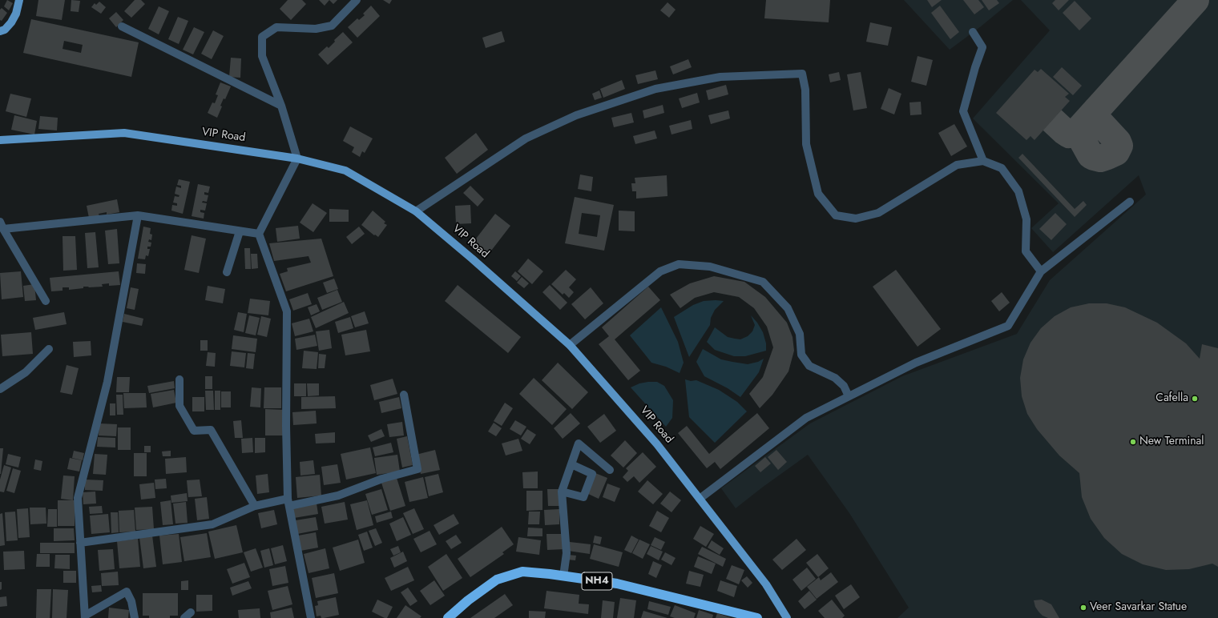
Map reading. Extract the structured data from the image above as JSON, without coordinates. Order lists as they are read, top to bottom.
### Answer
{
  "streets": {
    "highway": ["NH4"],
    "main road": ["VIP Road"]
  },
  "places": ["Cafella", "New Terminal", "Veer Savarkar Statue"]
}
